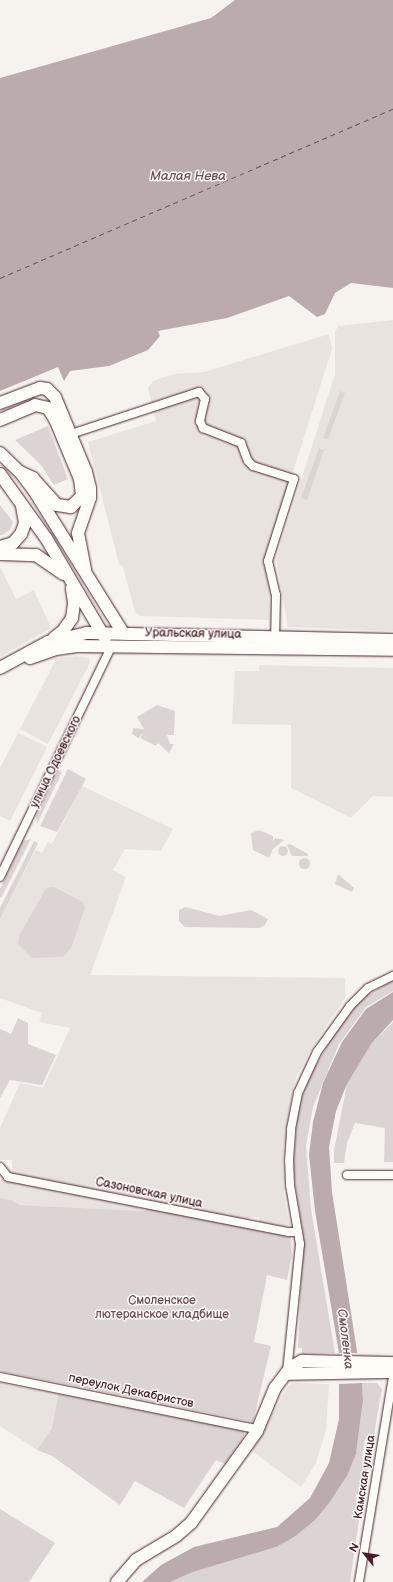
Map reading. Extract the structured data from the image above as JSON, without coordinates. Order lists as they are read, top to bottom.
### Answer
{
  "streets": {
    "main road": ["Уральская улица", "улица Одоевского"],
    "street": ["Сазоновская улица", "переулок Декабристов", "Камская улица"]
  },
  "crossings": [
    ["Уральская улица", "улица Одоевского"]
  ],
  "water": ["Малая Нева", "Смоленка"],
  "parks": ["Смоленское лютеранское кладбище"],
  "north": "top left"
}
